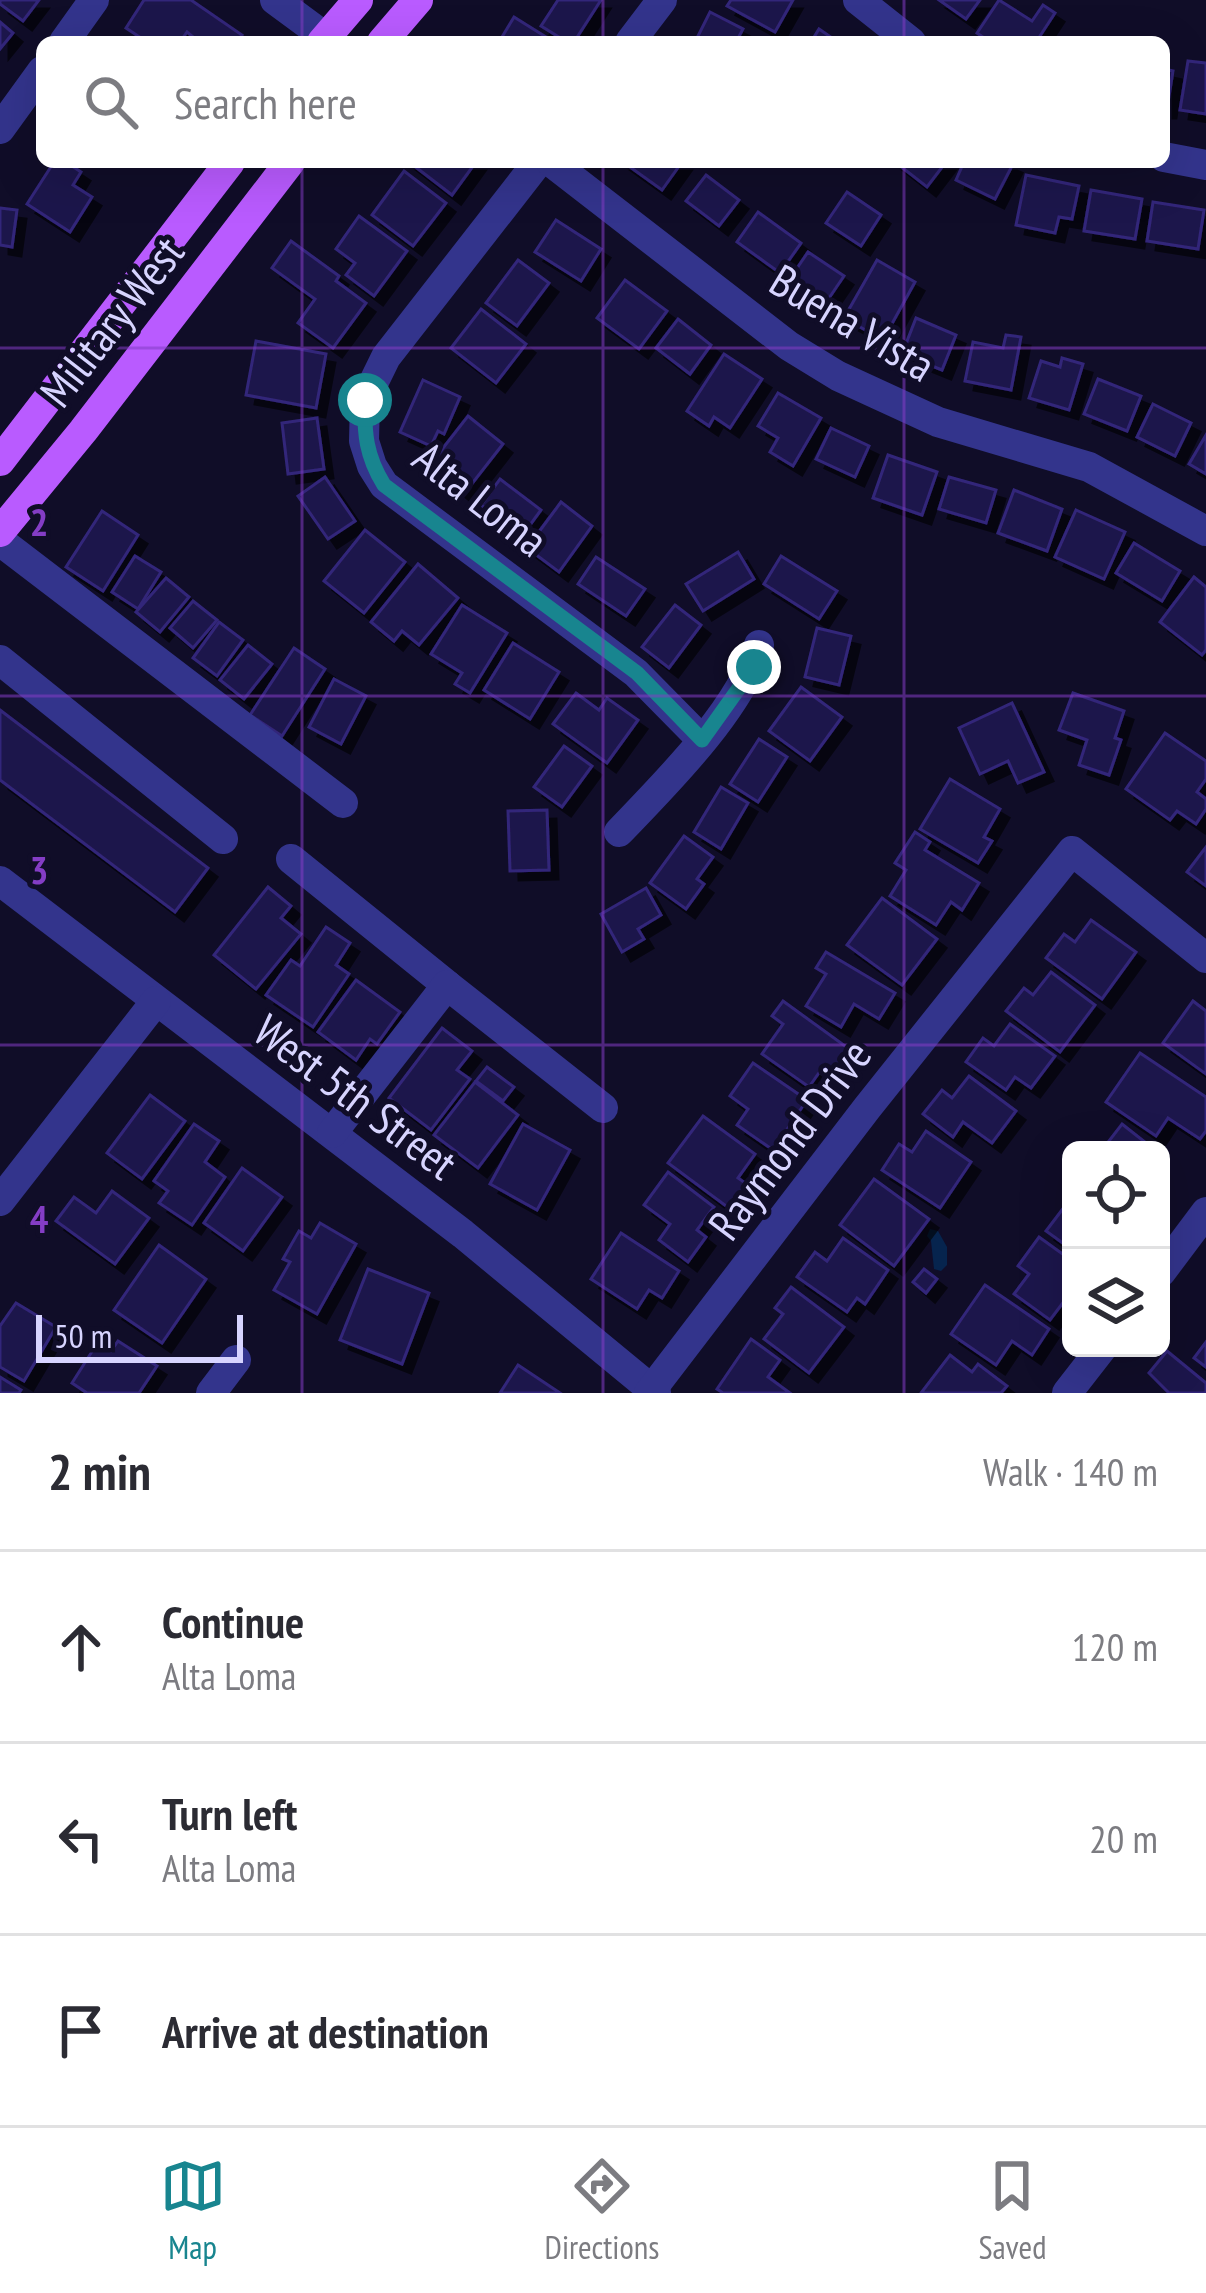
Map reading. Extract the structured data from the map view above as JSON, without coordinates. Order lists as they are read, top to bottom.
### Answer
{
  "streets": {
    "main road": ["Military West"],
    "street": [
      "Buena Vista",
      "Alta Loma",
      "West 5th Street",
      "Raymond Drive"
    ]
  },
  "crossings": [
    ["West 5th Street", "Raymond Drive"]
  ],
  "scale_bar": "50 m",
  "page": {
    "search": "Search here",
    "scale": "50 m",
    "heading": ["2 min", "Walk · 140 m"],
    "list": [
      ["Continue", "Alta Loma", "120 m"],
      ["Turn left", "Alta Loma", "20 m"],
      "Arrive at destination"
    ],
    "nav": ["Map", "Directions", "Saved"]
  },
  "grid": {
    "rows": ["2", "3", "4"]
  }
}
